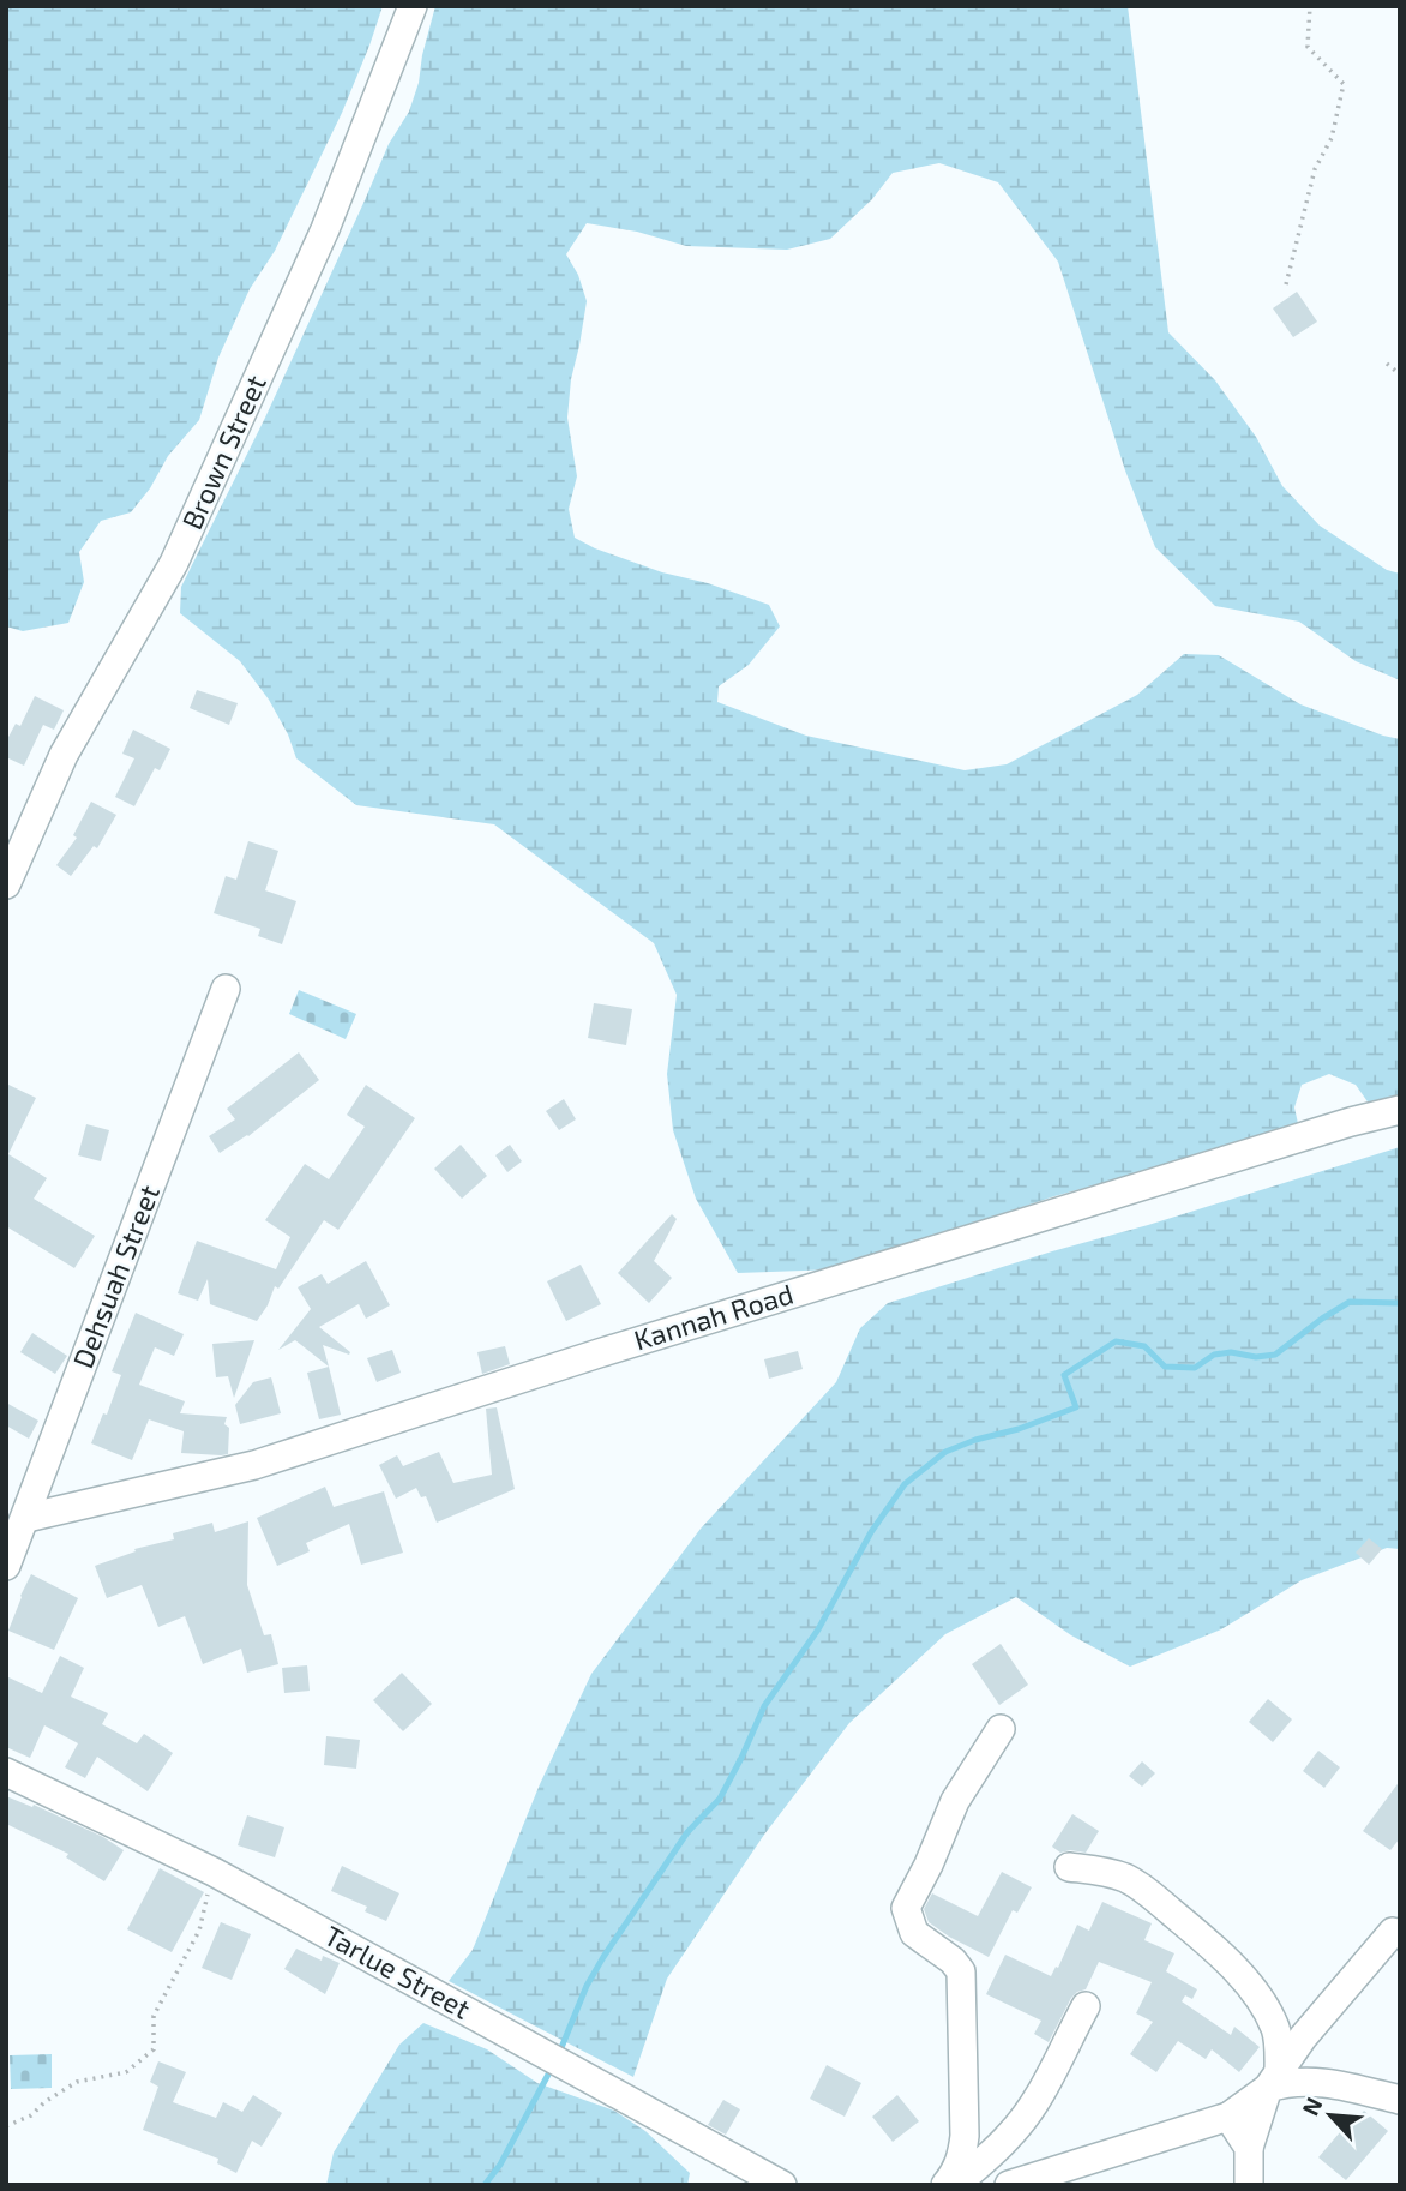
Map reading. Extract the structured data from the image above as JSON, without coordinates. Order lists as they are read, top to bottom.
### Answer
{
  "streets": {
    "street": [
      "Brown Street",
      "Dehsuah Street",
      "Kannah Road",
      "Tarlue Street"
    ]
  },
  "crossings": [
    ["Dehsuah Street", "Kannah Road"]
  ],
  "north": "top left"
}
